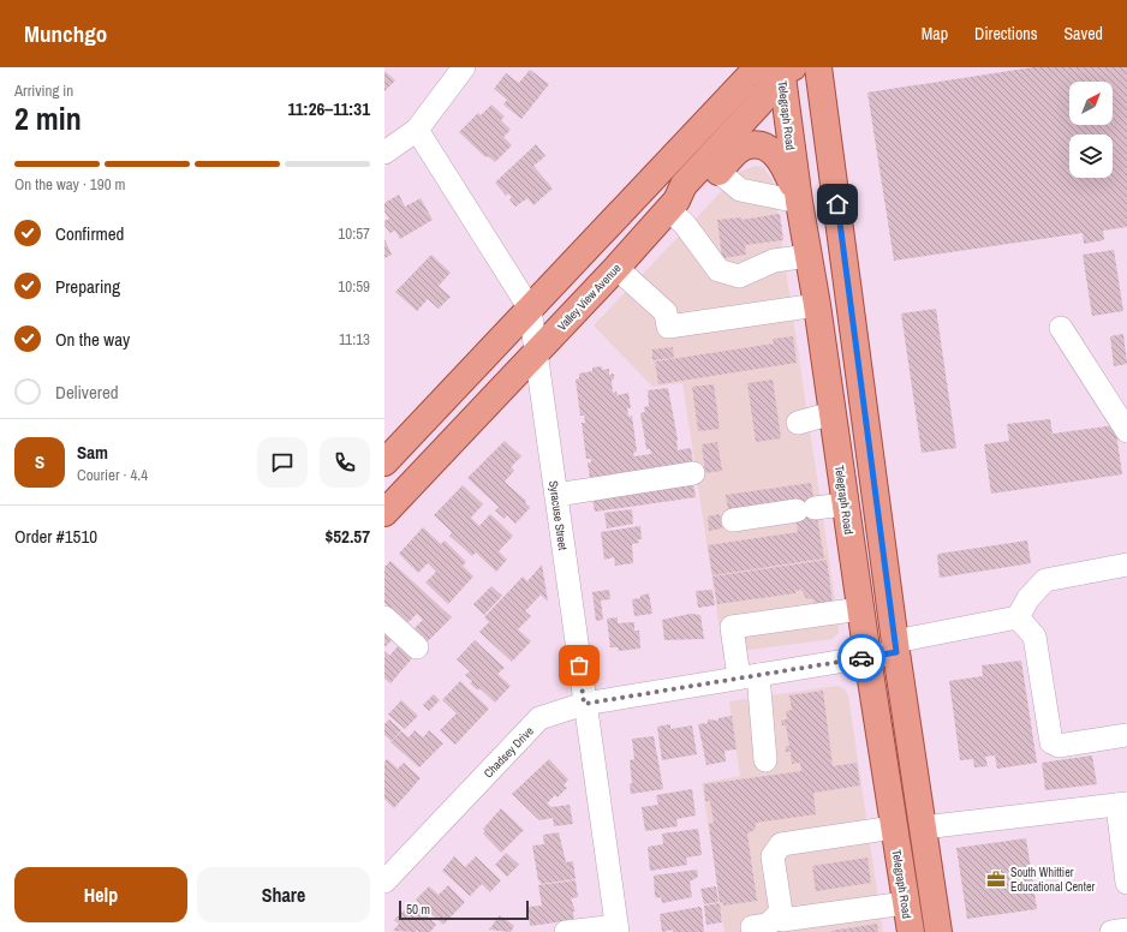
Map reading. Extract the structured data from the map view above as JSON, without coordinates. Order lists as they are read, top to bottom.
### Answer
{
  "streets": {
    "main road": ["Telegraph Road", "Valley View Avenue"],
    "street": ["Syracuse Street", "Chadsey Drive"]
  },
  "crossings": [
    ["Telegraph Road", "Valley View Avenue"],
    ["Telegraph Road", "Chadsey Drive"],
    ["Valley View Avenue", "Syracuse Street"],
    ["Syracuse Street", "Chadsey Drive"]
  ],
  "places": {
    "office": ["South Whittier Educational Center"]
  },
  "scale_bar": "50 m",
  "north": "top right",
  "page": {
    "header": "Munchgo",
    "nav": ["Map", "Directions", "Saved"],
    "heading": ["2 min", "Arriving in", "11:26–11:31"],
    "panel": [
      "Sam",
      "Courier · 4.4",
      "Order #1510",
      "$52.57"
    ],
    "bar": "On the way · 190 m",
    "list": [
      ["Confirmed", "10:57"],
      ["Preparing", "10:59"],
      ["On the way", "11:13"],
      "Delivered"
    ],
    "round": "S",
    "buttons": ["Help", "Share"],
    "scale": "50 m"
  }
}
